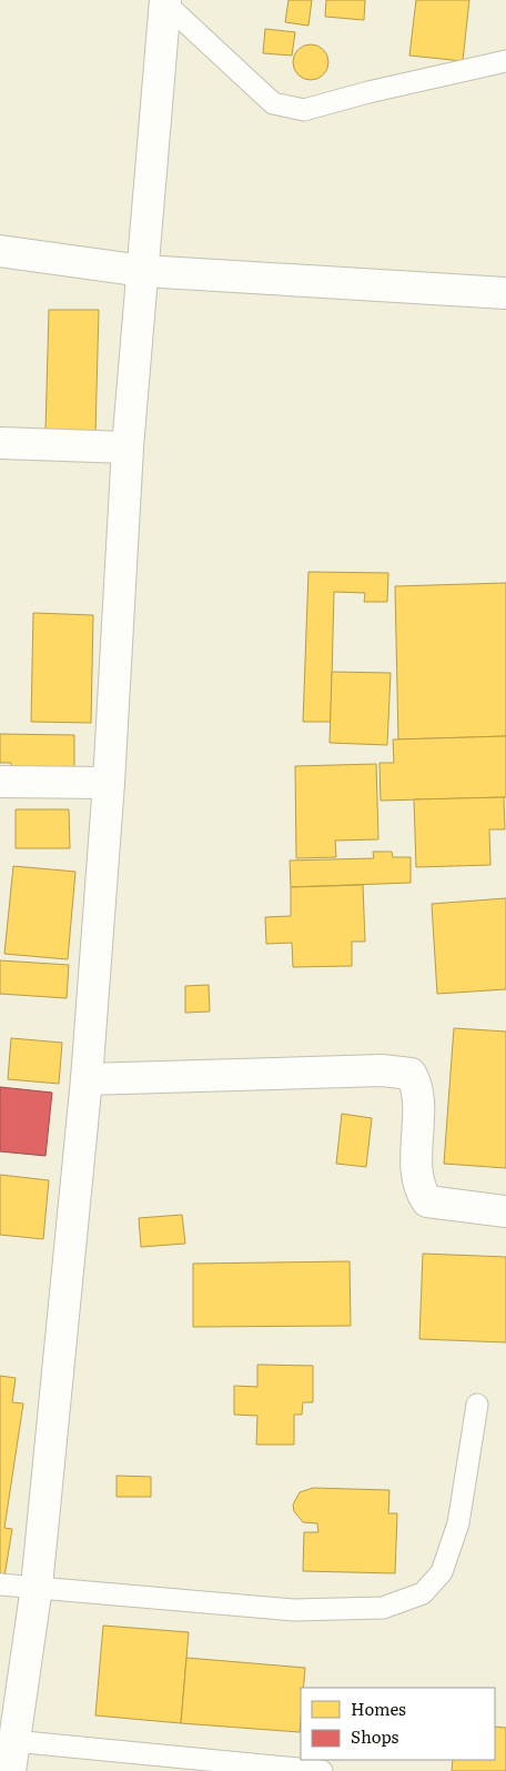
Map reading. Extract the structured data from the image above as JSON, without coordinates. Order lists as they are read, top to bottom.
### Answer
{
  "legend": ["Homes", "Shops"]
}
